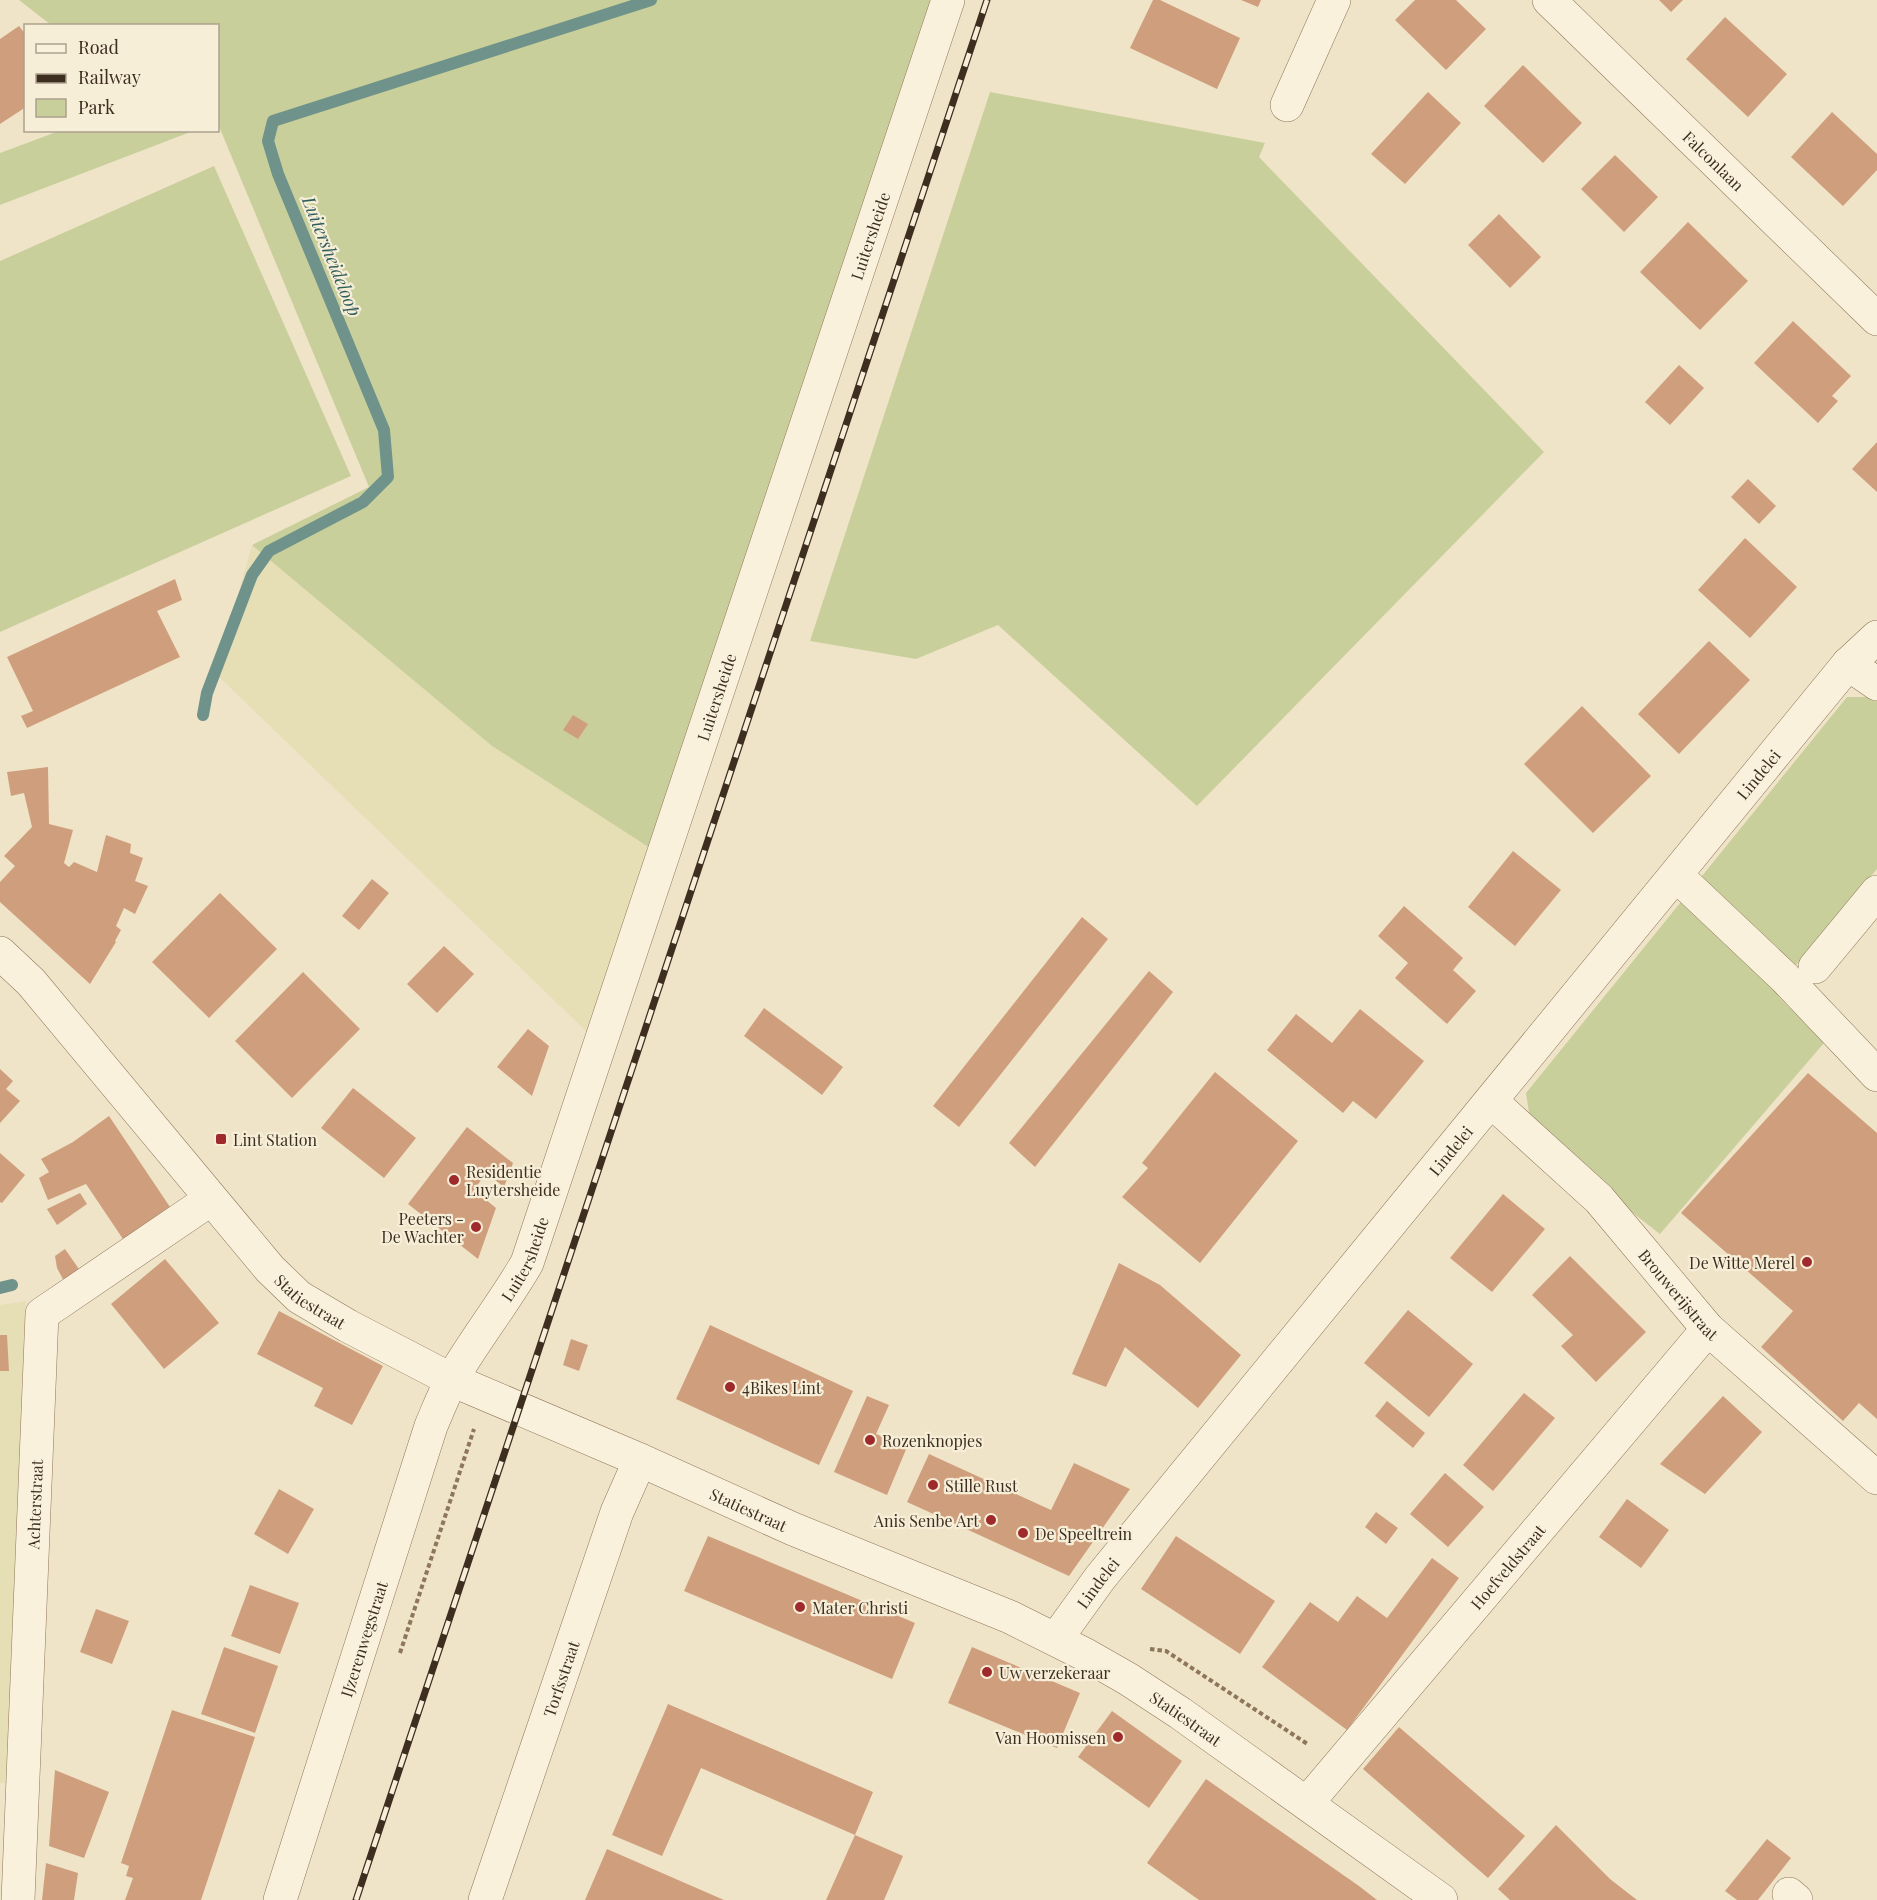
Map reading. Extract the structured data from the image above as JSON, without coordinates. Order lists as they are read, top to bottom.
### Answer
{
  "streets": {
    "street": [
      "Falconlaan",
      "Luitersheide",
      "Lindelei",
      "Brouwerijstraat",
      "Statiestraat",
      "Achterstraat",
      "Hoefveldstraat",
      "IJzerenwegstraat",
      "Torfsstraat"
    ]
  },
  "crossings": [
    ["Luitersheide", "Statiestraat"],
    ["Luitersheide", "IJzerenwegstraat"],
    ["Lindelei", "Brouwerijstraat"],
    ["Lindelei", "Statiestraat"],
    ["Brouwerijstraat", "Hoefveldstraat"],
    ["Statiestraat", "Achterstraat"],
    ["Statiestraat", "Hoefveldstraat"],
    ["Statiestraat", "IJzerenwegstraat"],
    ["Statiestraat", "Torfsstraat"]
  ],
  "water": ["Luitersheideloop"],
  "places": {
    "transit": ["Lint Station"],
    "other": [
      "Residentie Luytersheide",
      "Peeters - De Wachter",
      "De Witte Merel",
      "4Bikes Lint",
      "Rozenknopjes",
      "Stille Rust",
      "Anis Senbe Art",
      "De Speeltrein",
      "Mater Christi",
      "Uw verzekeraar",
      "Van Hoomissen"
    ]
  },
  "legend": ["Road", "Railway", "Park"]
}
